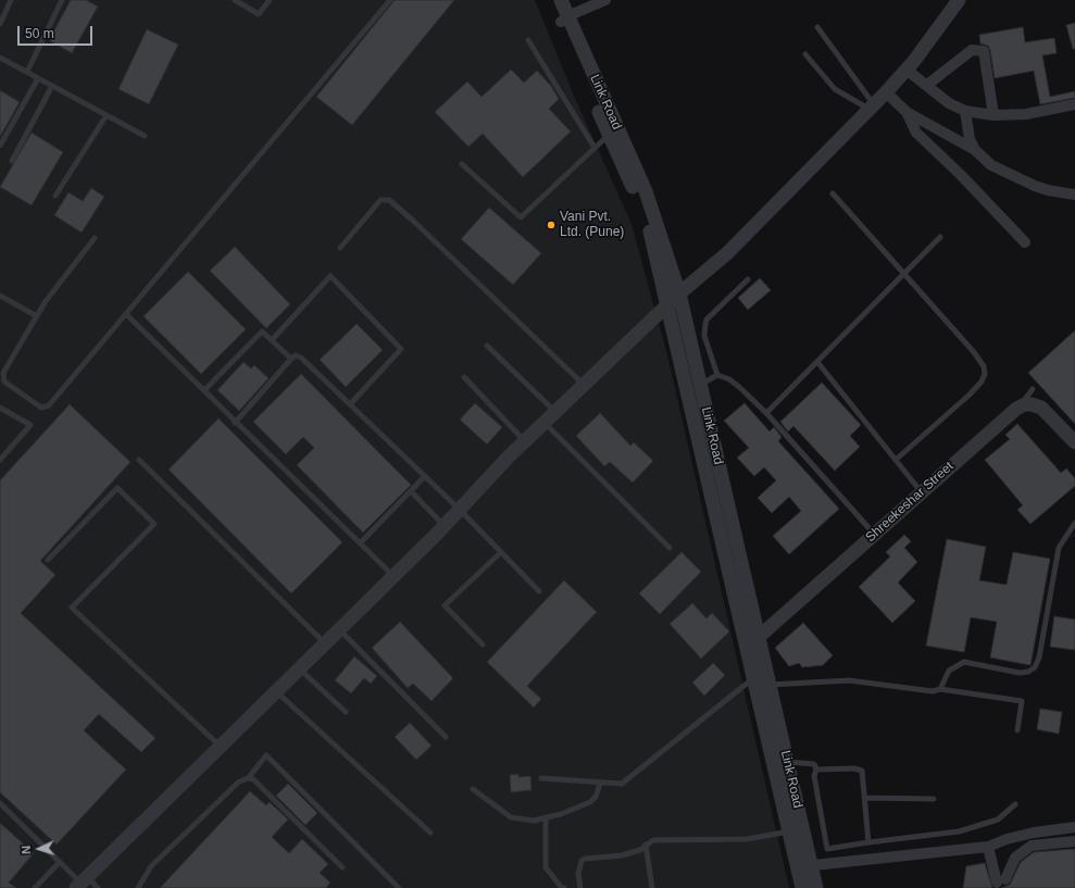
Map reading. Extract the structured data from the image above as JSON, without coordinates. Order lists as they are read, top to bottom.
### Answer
{
  "streets": {
    "street": ["Link Road", "Shreekeshar Street"]
  },
  "crossings": [
    ["Link Road", "Shreekeshar Street"]
  ],
  "places": ["Vani Pvt. Ltd. (Pune)"],
  "scale_bar": "50 m",
  "north": "left"
}
